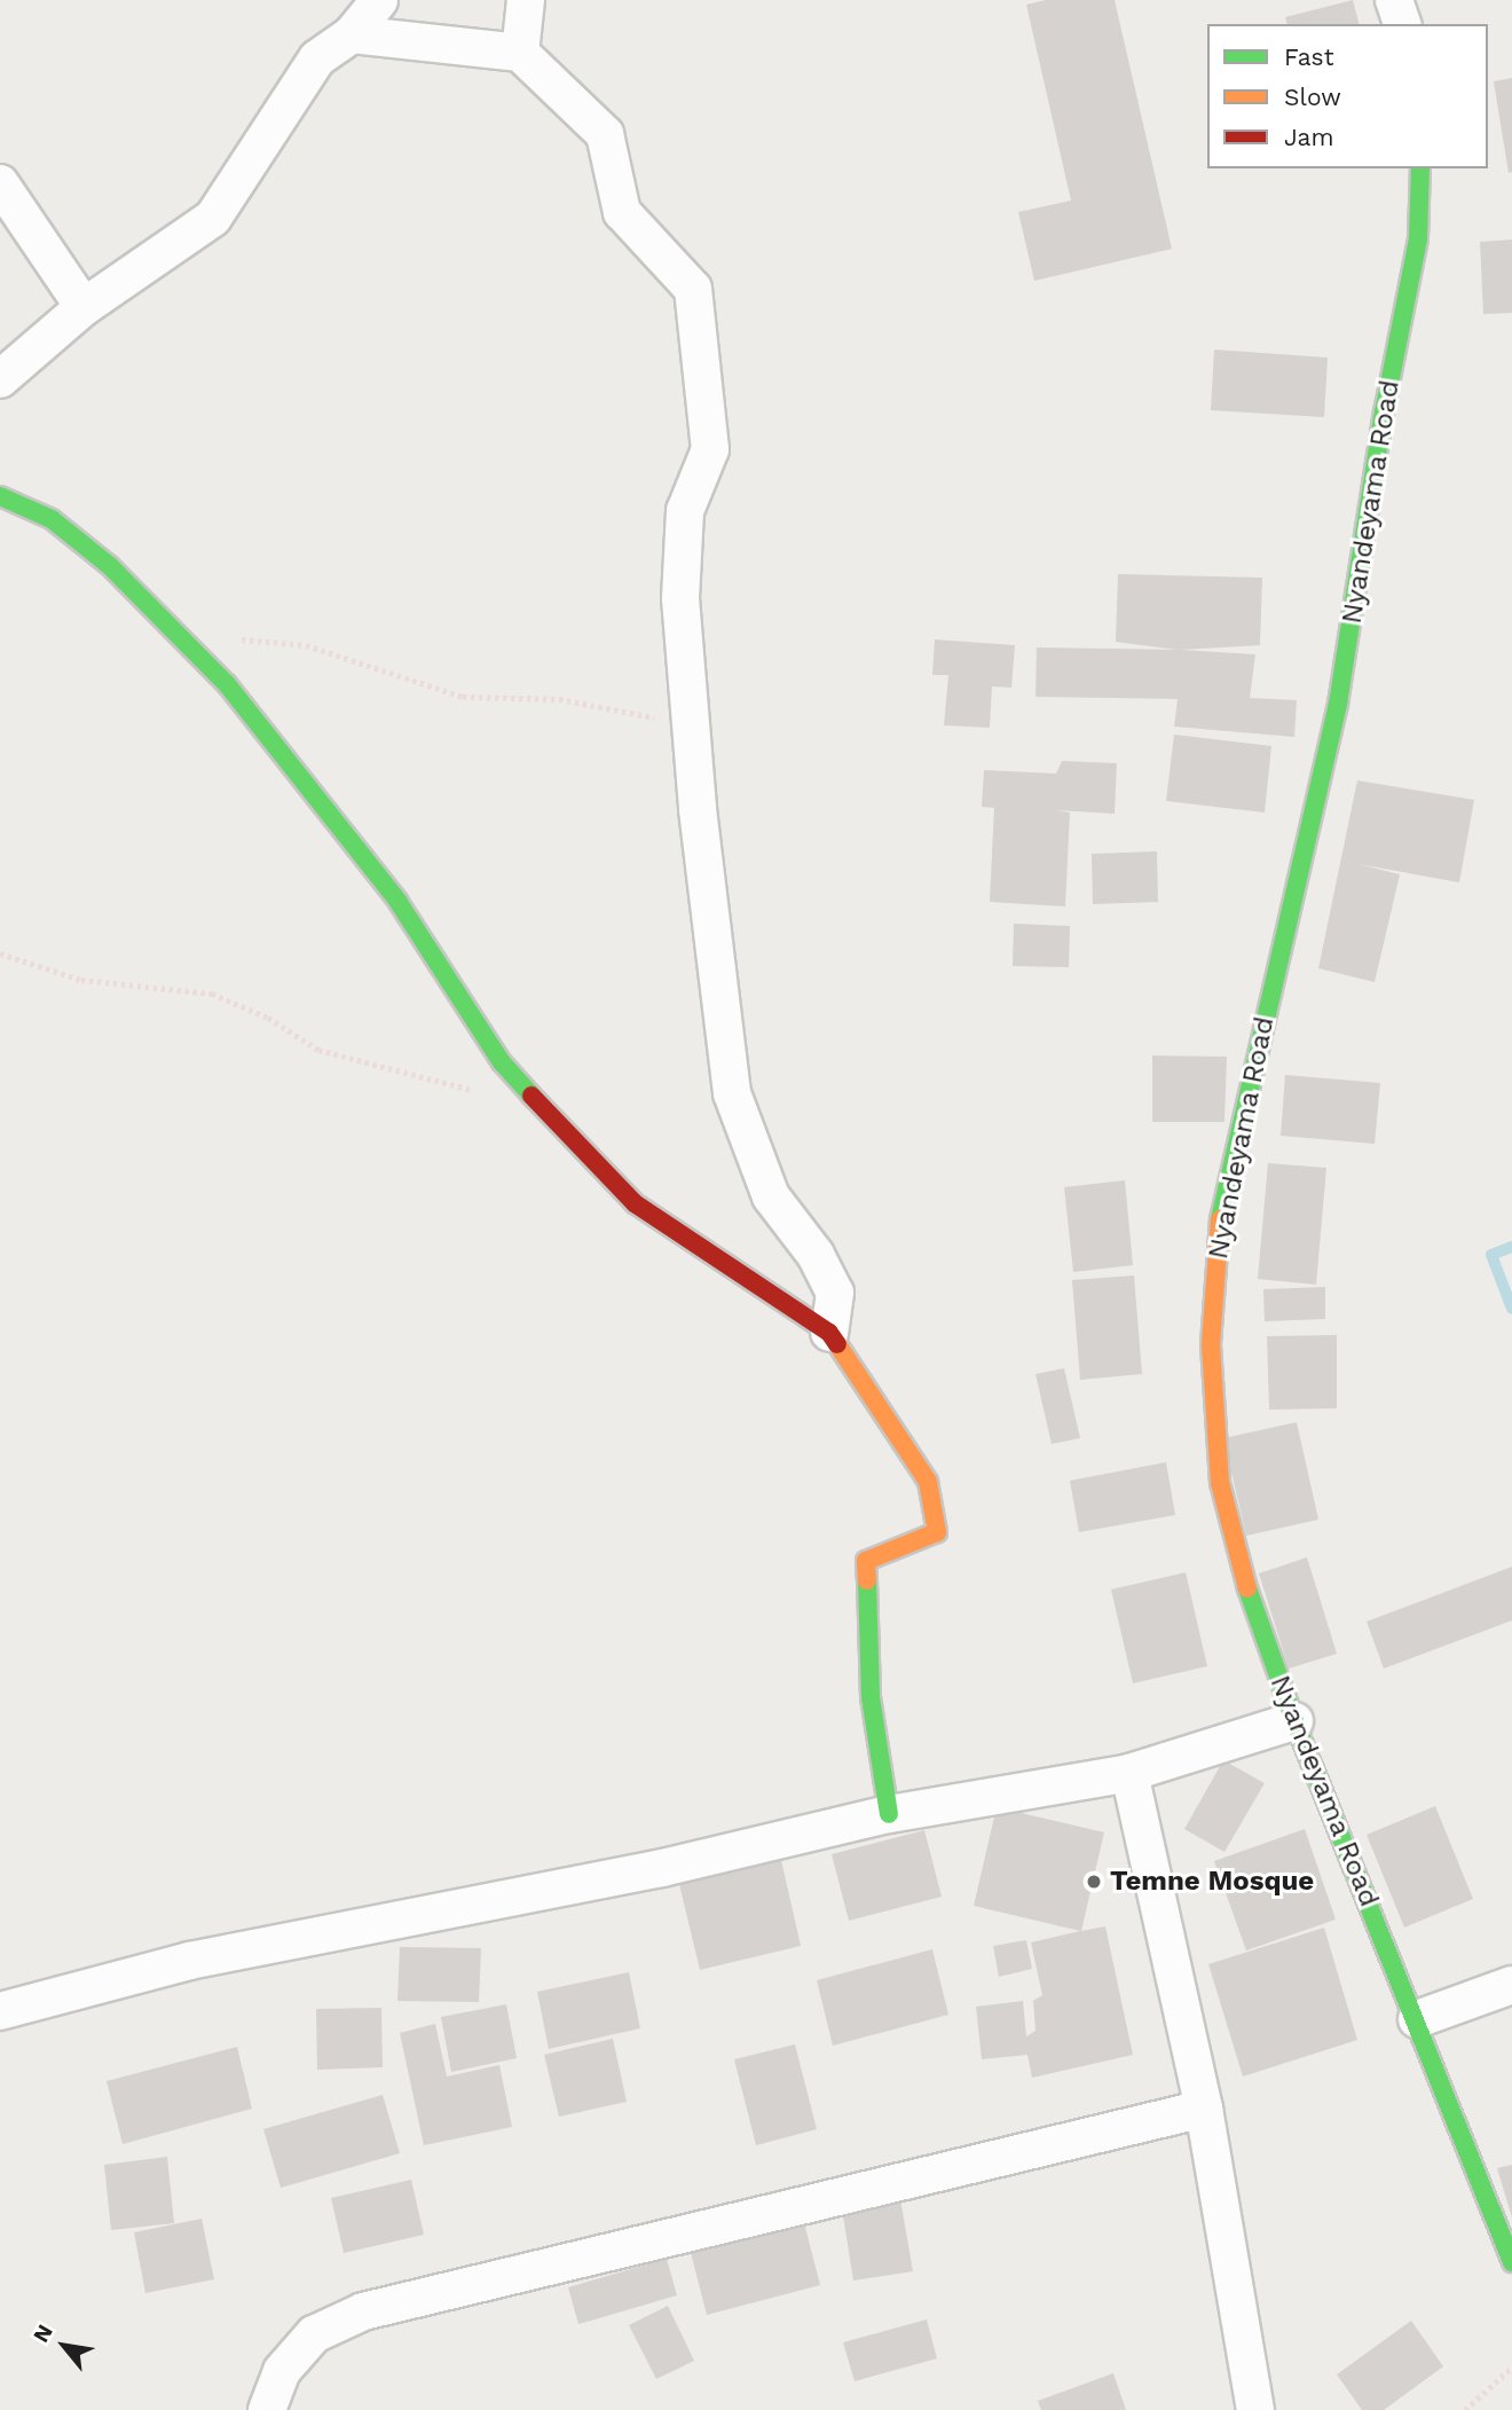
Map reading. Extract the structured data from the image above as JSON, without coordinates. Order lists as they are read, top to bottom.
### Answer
{
  "streets": {
    "street": ["Nyandeyama Road"]
  },
  "places": ["Temne Mosque"],
  "legend": ["Fast", "Slow", "Jam"],
  "north": "top left"
}
